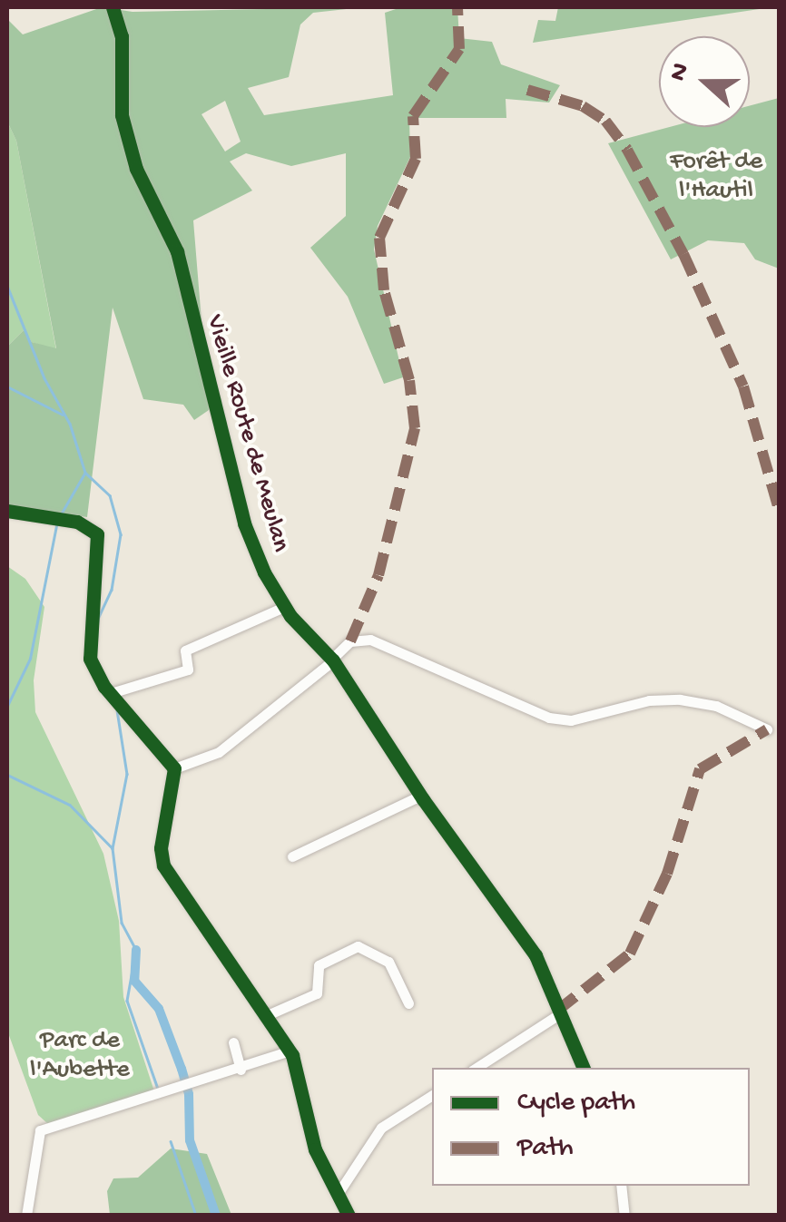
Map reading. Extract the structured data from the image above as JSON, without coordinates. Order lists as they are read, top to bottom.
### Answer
{
  "streets": {
    "street": ["Vieille Route de Meulan"]
  },
  "parks": ["Forêt de l'Hautil", "Parc de l'Aubette"],
  "legend": ["Cycle path", "Path"],
  "north": "left"
}
